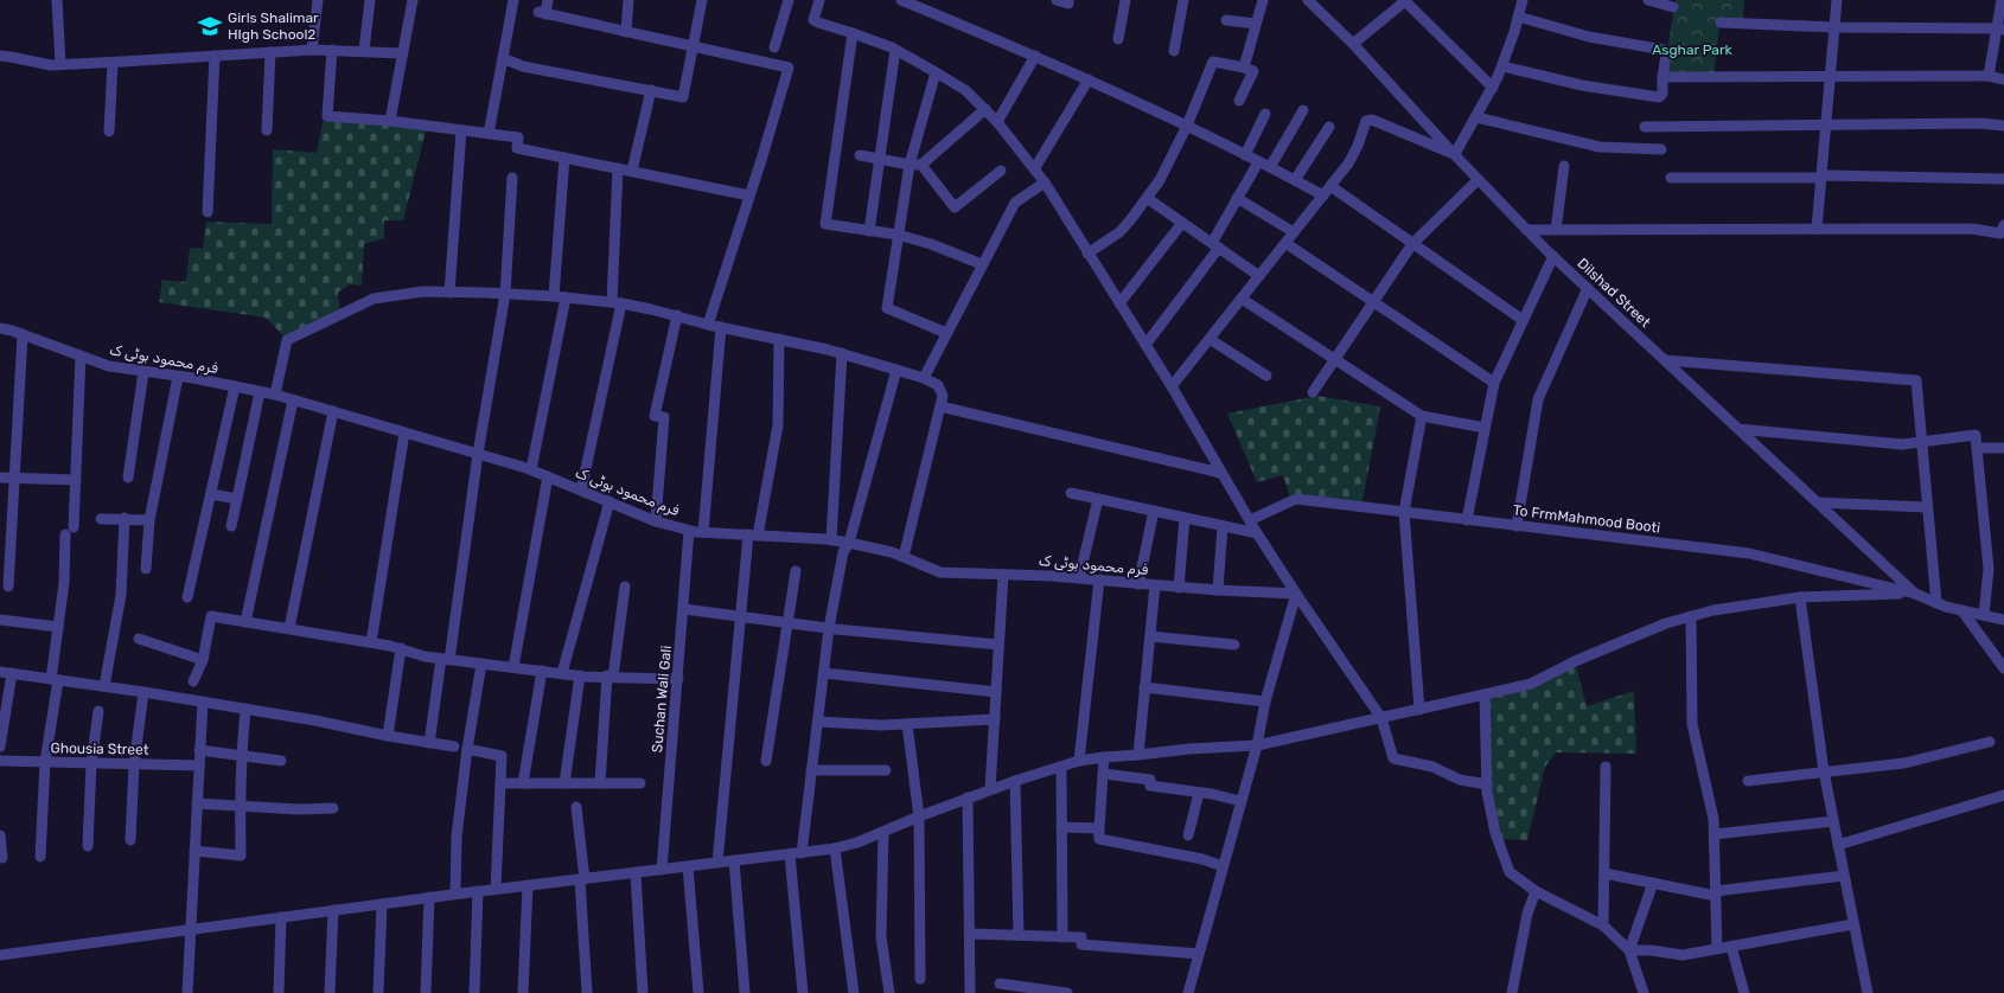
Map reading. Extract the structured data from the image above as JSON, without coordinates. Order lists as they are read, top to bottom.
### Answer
{
  "streets": {
    "street": [
      "Dilshad Street",
      "فرم محمود بوٹی ک",
      "To FrmMahmood Booti",
      "Suchan Wali Gali",
      "Ghousia Street"
    ]
  },
  "crossings": [
    ["Dilshad Street", "To FrmMahmood Booti"],
    ["فرم محمود بوٹی ک", "Suchan Wali Gali"]
  ],
  "parks": ["Asghar Park"],
  "places": {
    "school or university": ["Girls Shalimar HIgh School2"]
  }
}
